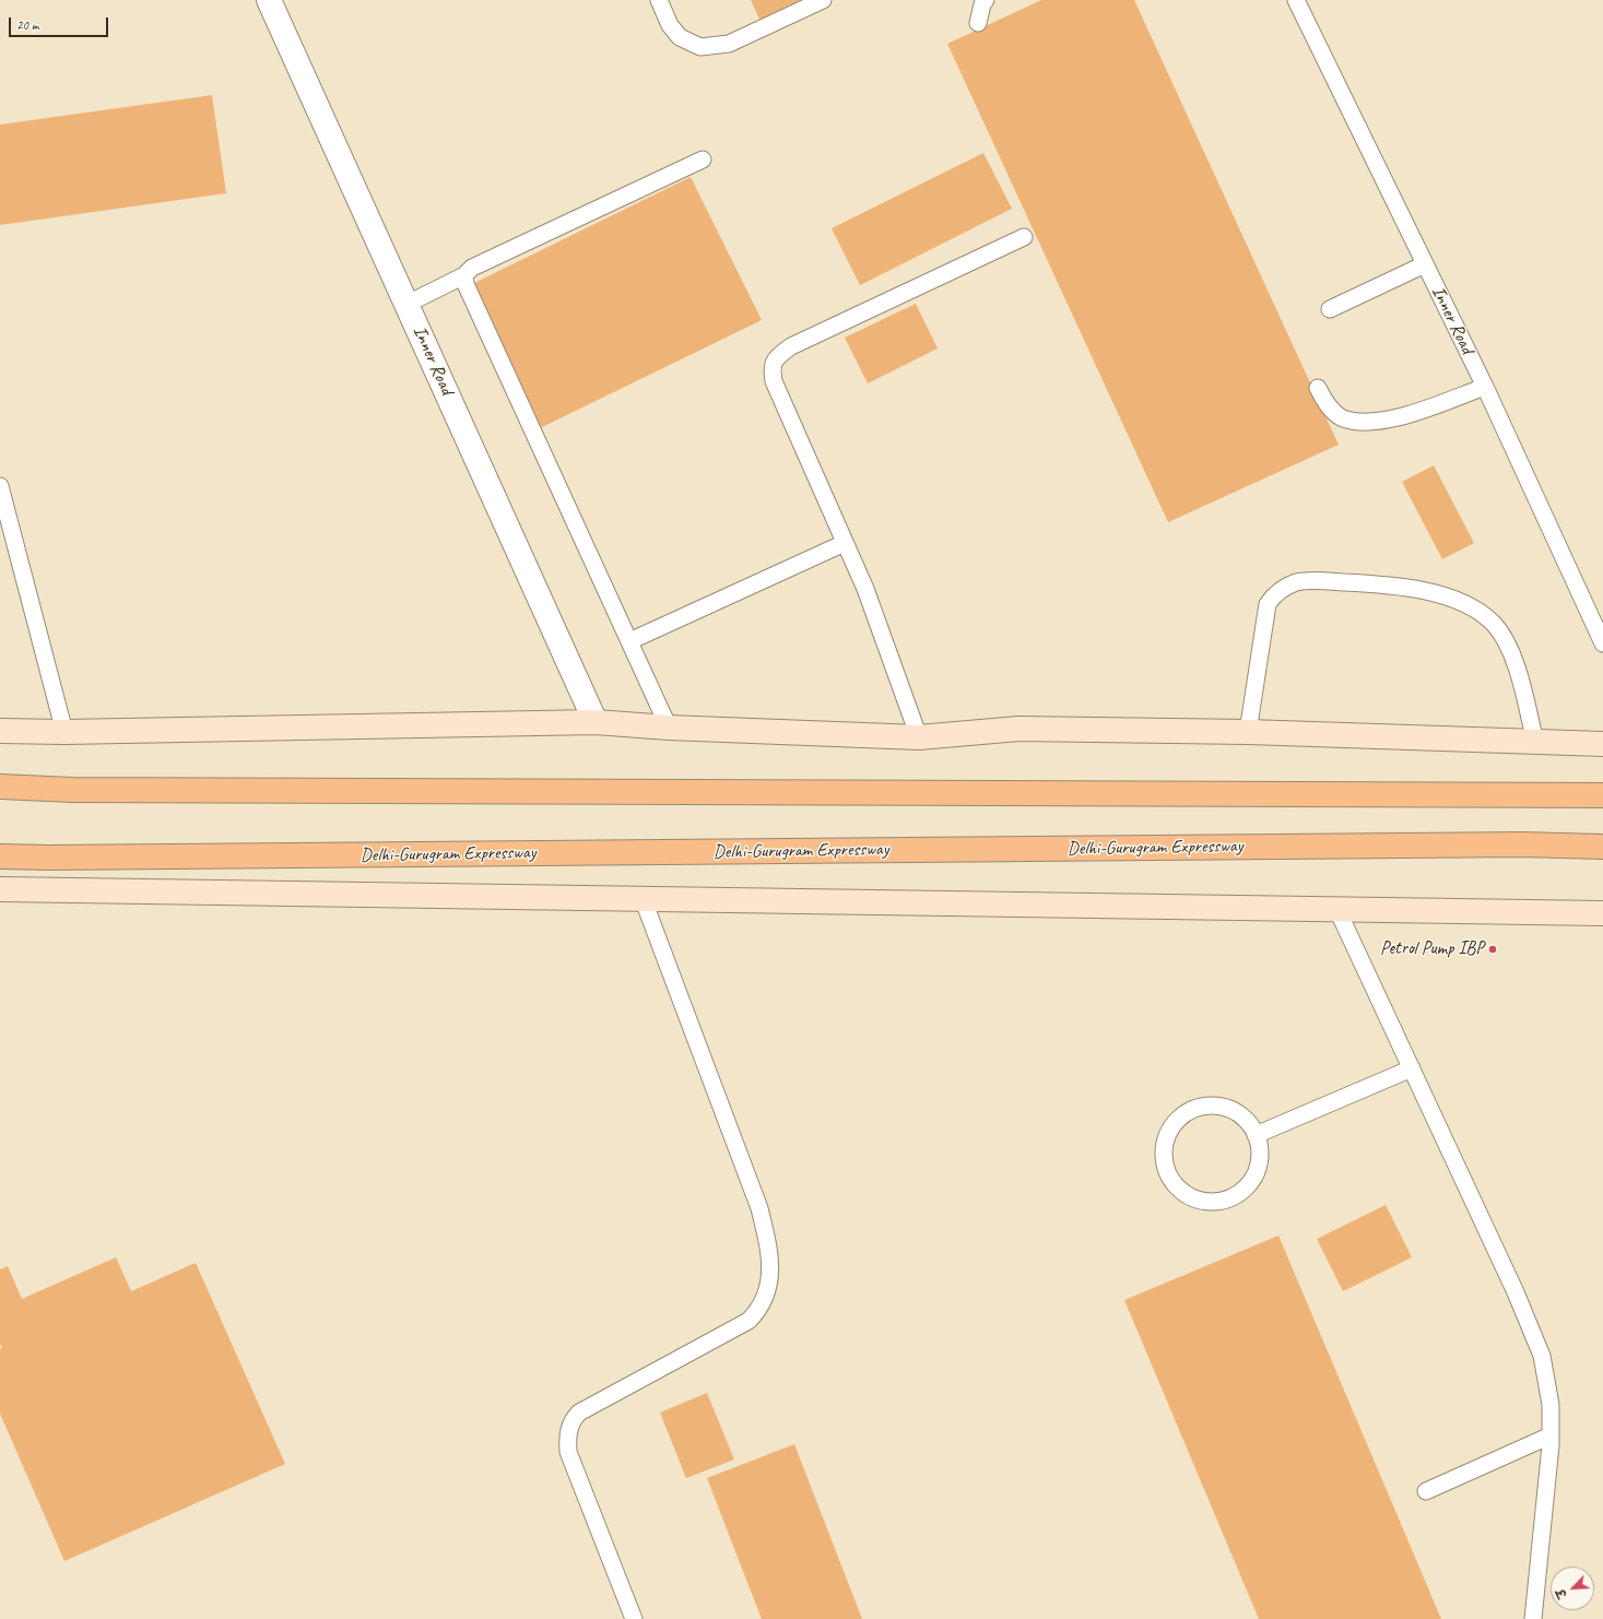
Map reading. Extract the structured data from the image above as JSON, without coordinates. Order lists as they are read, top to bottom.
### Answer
{
  "streets": {
    "highway": ["Delhi-Gurugram Expressway"],
    "street": ["Inner Road"]
  },
  "places": ["Petrol Pump IBP"],
  "scale_bar": "20 m",
  "north": "bottom left"
}
